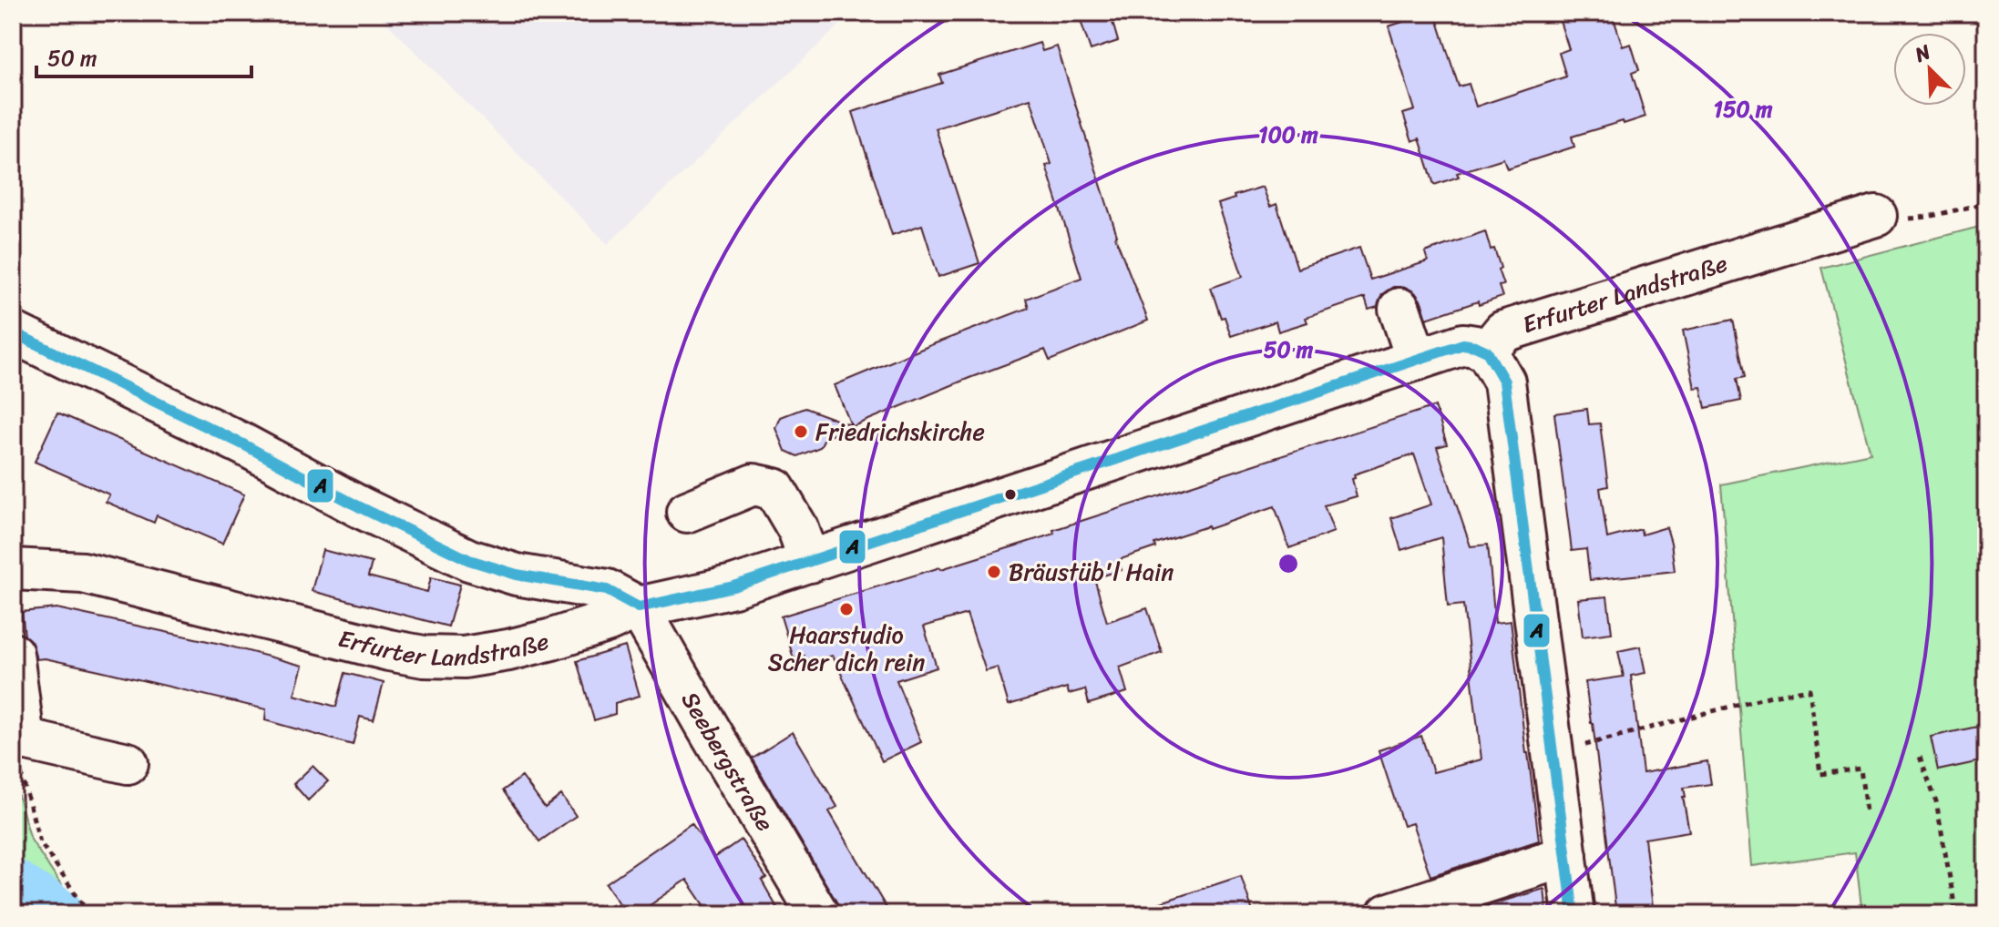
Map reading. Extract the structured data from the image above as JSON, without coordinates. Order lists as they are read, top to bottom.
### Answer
{
  "streets": {
    "street": ["Erfurter Landstraße", "Seebergstraße"]
  },
  "crossings": [
    ["Erfurter Landstraße", "Seebergstraße"]
  ],
  "places": ["Friedrichskirche", "Bräustüb'l Hain", "Haarstudio Scher dich rein"],
  "lines": ["transit line A"],
  "scale_bar": "50 m",
  "north": "top left",
  "rings": ["150 m", "100 m", "50 m"]
}
